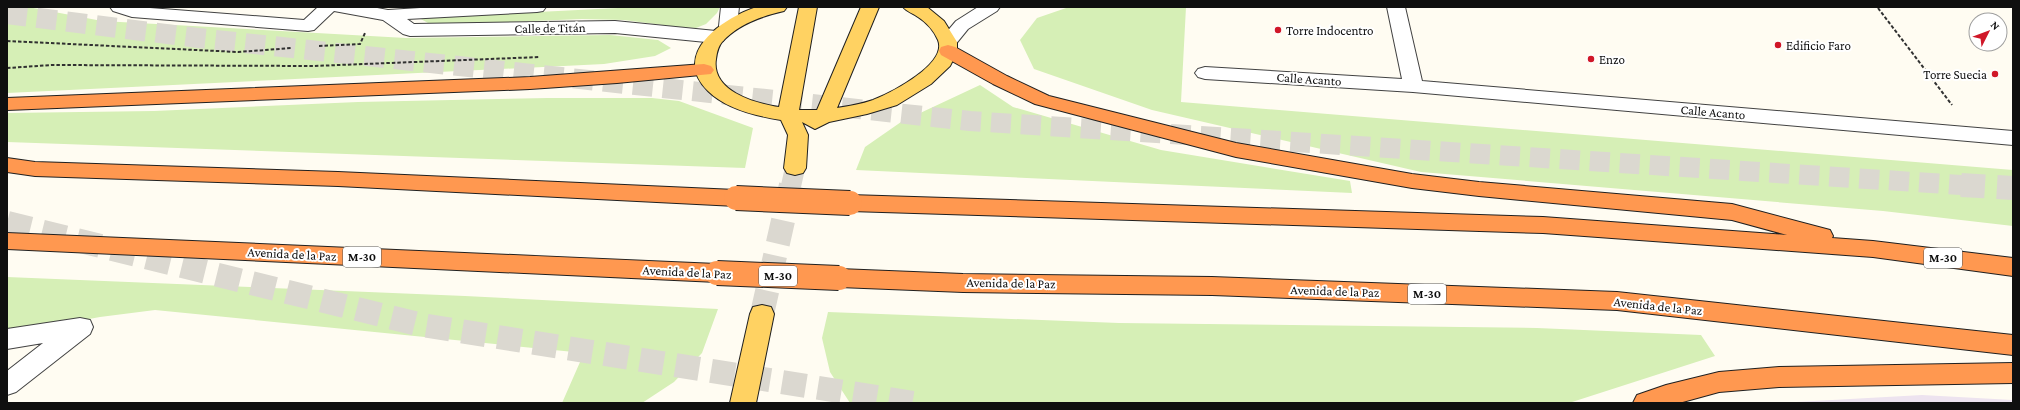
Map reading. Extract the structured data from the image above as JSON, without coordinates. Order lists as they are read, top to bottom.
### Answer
{
  "streets": {
    "highway": ["Avenida de la Paz", "M-30"],
    "street": ["Calle de Titán", "Calle Acanto"]
  },
  "places": [
    "Torre Indocentro",
    "Edificio Faro",
    "Enzo",
    "Torre Suecia"
  ],
  "north": "top right"
}
